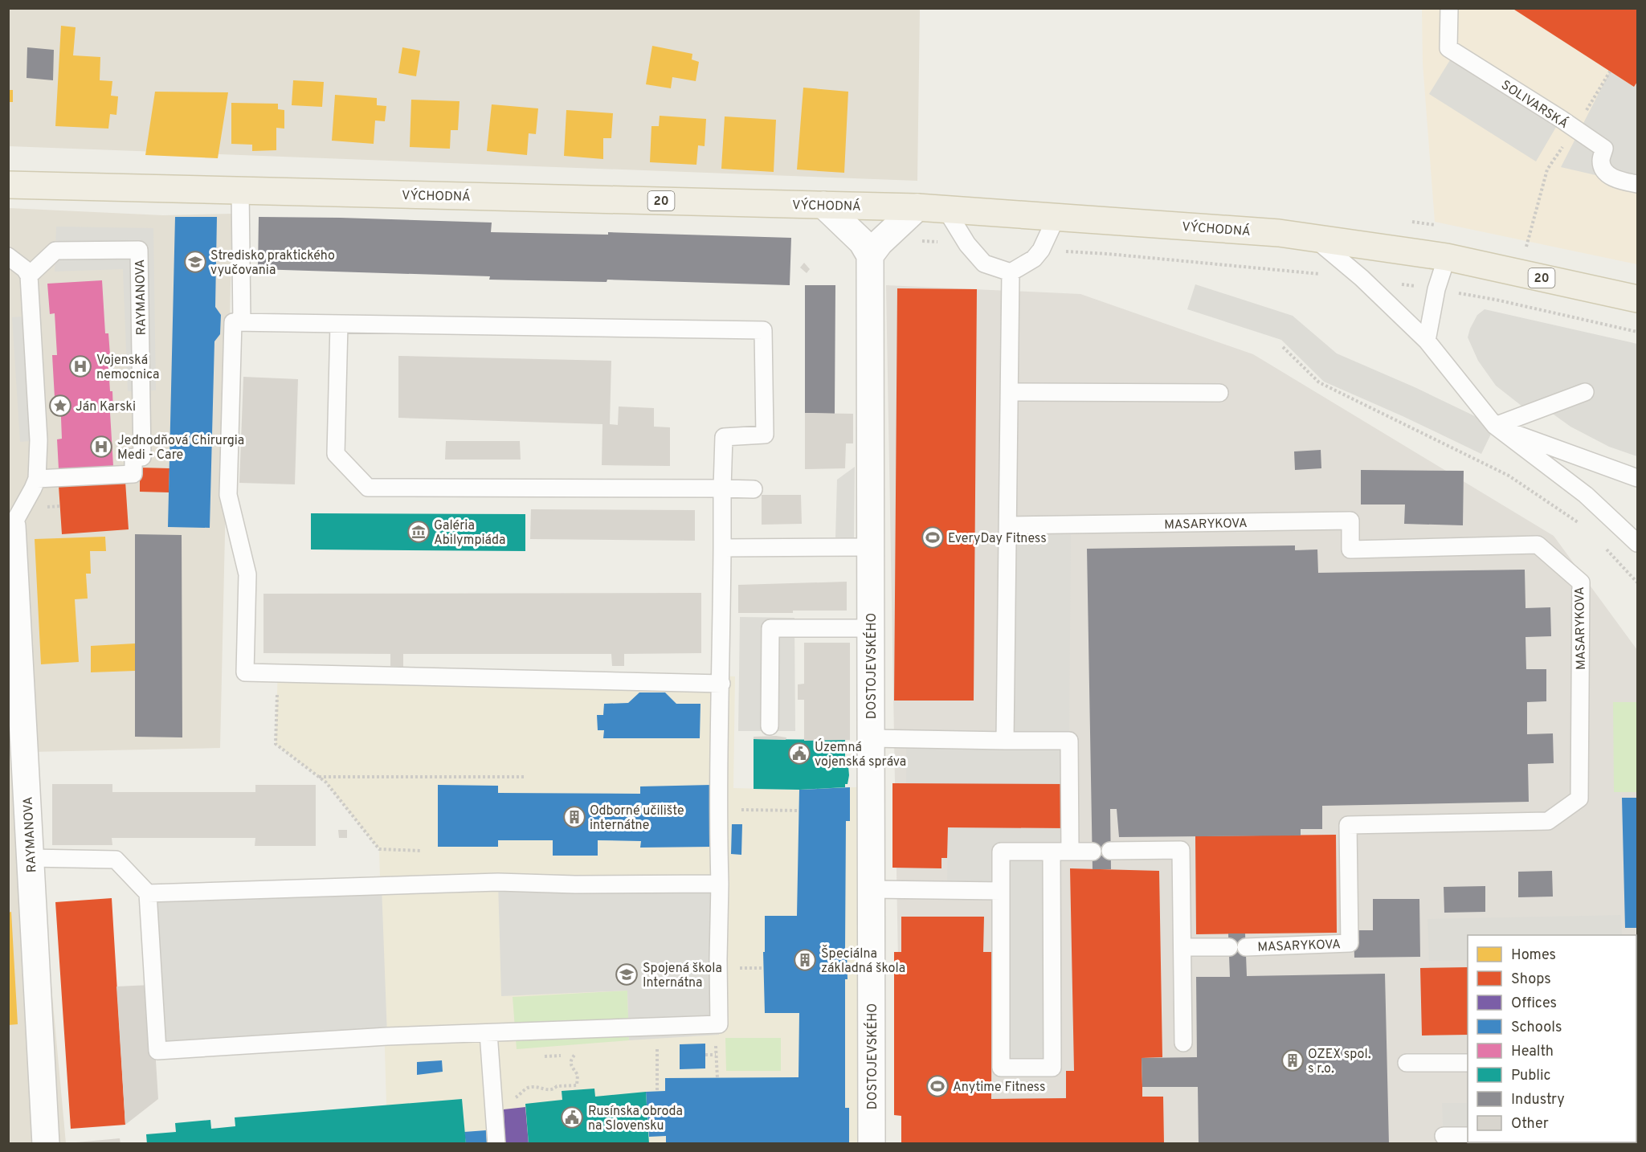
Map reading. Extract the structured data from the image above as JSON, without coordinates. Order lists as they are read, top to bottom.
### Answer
{
  "streets": {
    "main road": ["VÝCHODNÁ", "20"],
    "street": ["RAYMANOVA", "DOSTOJEVSKÉHO"],
    "lane": ["SOLIVARSKÁ", "MASARYKOVA"]
  },
  "places": {
    "school or university": ["Stredisko praktického vyučovania", "Spojená škola Internátna"],
    "hospital": ["Vojenská nemocnica", "Jednodňová Chirurgia Medi - Care"],
    "place": ["Ján Karski"],
    "museum": ["Galéria Abilympiáda"],
    "sports": ["EveryDay Fitness", "Anytime Fitness"],
    "public building": ["Územná vojenská správa", "Rusínska obroda na Slovensku"],
    "building": ["Odborné učilište internátne", "Špeciálna základná škola", "OZEX spol. s r.o."]
  },
  "legend": [
    "Homes",
    "Shops",
    "Offices",
    "Schools",
    "Health",
    "Public",
    "Industry",
    "Other"
  ]
}
